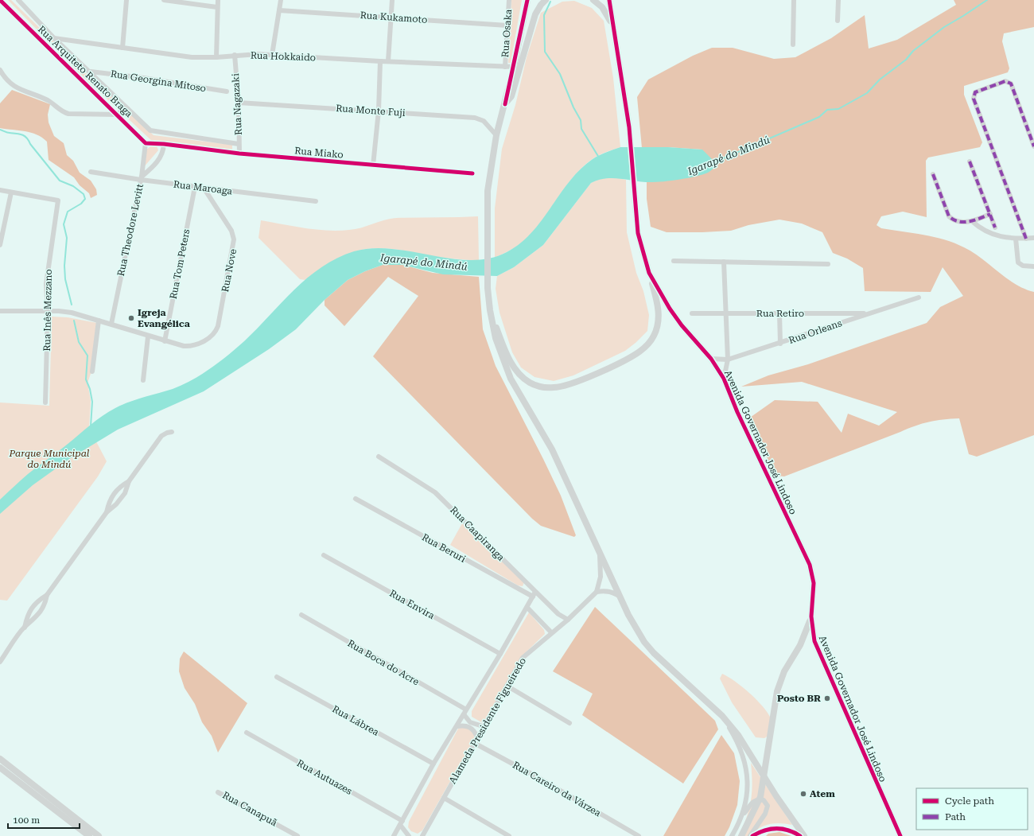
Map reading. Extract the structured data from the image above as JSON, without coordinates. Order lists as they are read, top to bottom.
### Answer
{
  "streets": {
    "main road": ["Avenida Governador José Lindoso"],
    "street": [
      "Rua Kukamoto",
      "Rua Osaka",
      "Rua Hokkaido",
      "Rua Arquiteto Renato Braga",
      "Rua Georgina Mitoso",
      "Rua Nagazaki",
      "Rua Monte Fuji",
      "Rua Miako",
      "Rua Maroaga",
      "Rua Theodore Levitt",
      "Rua Tom Peters",
      "Rua Nove",
      "Rua Inês Mezzano",
      "Rua Retiro",
      "Rua Orleans",
      "Rua Caapiranga",
      "Rua Beruri",
      "Rua Envira",
      "Rua Boca do Acre",
      "Rua Lábrea",
      "Alameda Presidente Figueiredo",
      "Rua Autuazes",
      "Rua Careiro da Várzea",
      "Rua Canapuã"
    ]
  },
  "crossings": [
    ["Rua Kukamoto", "Rua Osaka"],
    ["Rua Osaka", "Rua Hokkaido"],
    ["Rua Hokkaido", "Rua Nagazaki"],
    ["Rua Nagazaki", "Rua Monte Fuji"],
    ["Rua Nagazaki", "Rua Miako"],
    ["Rua Miako", "Rua Theodore Levitt"],
    ["Rua Maroaga", "Rua Theodore Levitt"],
    ["Rua Maroaga", "Rua Tom Peters"],
    ["Rua Maroaga", "Rua Nove"],
    ["Rua Tom Peters", "Rua Nove"],
    ["Rua Retiro", "Rua Orleans"],
    ["Rua Orleans", "Avenida Governador José Lindoso"],
    ["Rua Caapiranga", "Alameda Presidente Figueiredo"],
    ["Rua Boca do Acre", "Alameda Presidente Figueiredo"],
    ["Alameda Presidente Figueiredo", "Rua Careiro da Várzea"]
  ],
  "water": ["Igarapé do Mindú"],
  "parks": ["Parque Municipal do Mindú"],
  "places": ["Igreja Evangélica", "Posto BR", "Atem"],
  "legend": ["Cycle path", "Path"],
  "scale_bar": "100 m"
}
